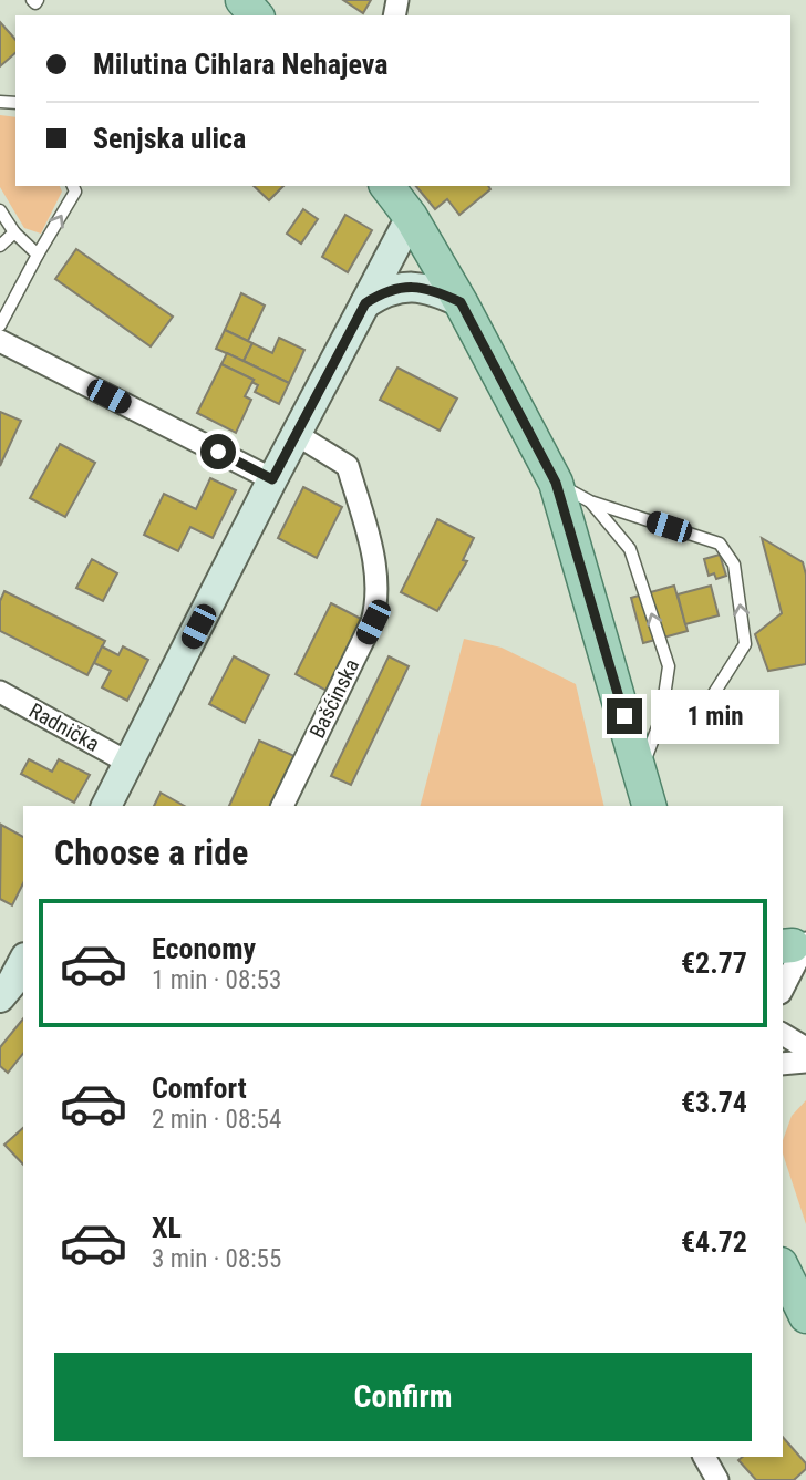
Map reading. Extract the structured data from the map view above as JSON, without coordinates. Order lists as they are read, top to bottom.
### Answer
{
  "streets": {
    "street": ["Bašćinska", "Radnička"]
  },
  "page": {
    "banner": ["Milutina Cihlara Nehajeva", "Senjska ulica"],
    "bubble": "1 min",
    "heading": "Choose a ride",
    "list": [
      {
        "name": "Economy",
        "note": "1 min · 08:53",
        "value": "€2.77"
      },
      {
        "name": "Comfort",
        "note": "2 min · 08:54",
        "value": "€3.74"
      },
      {
        "name": "XL",
        "note": "3 min · 08:55",
        "value": "€4.72"
      }
    ],
    "buttons": "Confirm"
  }
}
